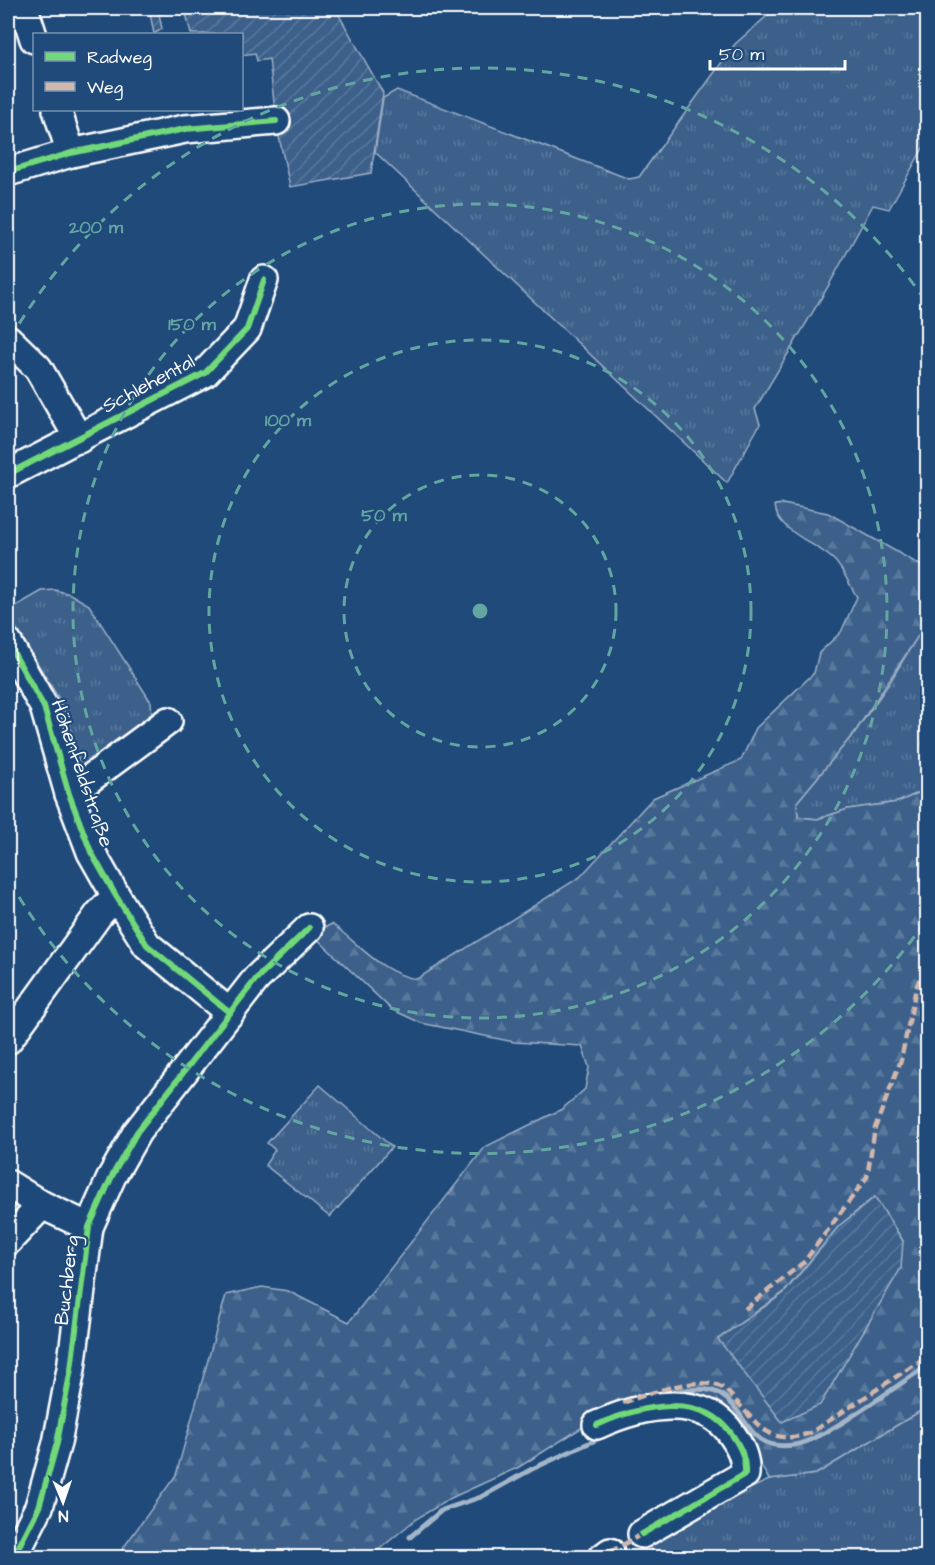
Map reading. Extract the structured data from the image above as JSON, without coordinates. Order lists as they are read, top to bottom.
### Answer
{
  "streets": {
    "street": ["Schlehental", "Höhenfeldstraße", "Buchberg"]
  },
  "crossings": [
    ["Höhenfeldstraße", "Buchberg"]
  ],
  "legend": ["Radweg", "Weg"],
  "scale_bar": "50 m",
  "north": "bottom",
  "rings": [
    "200 m",
    "150 m",
    "100 m",
    "50 m"
  ]
}
